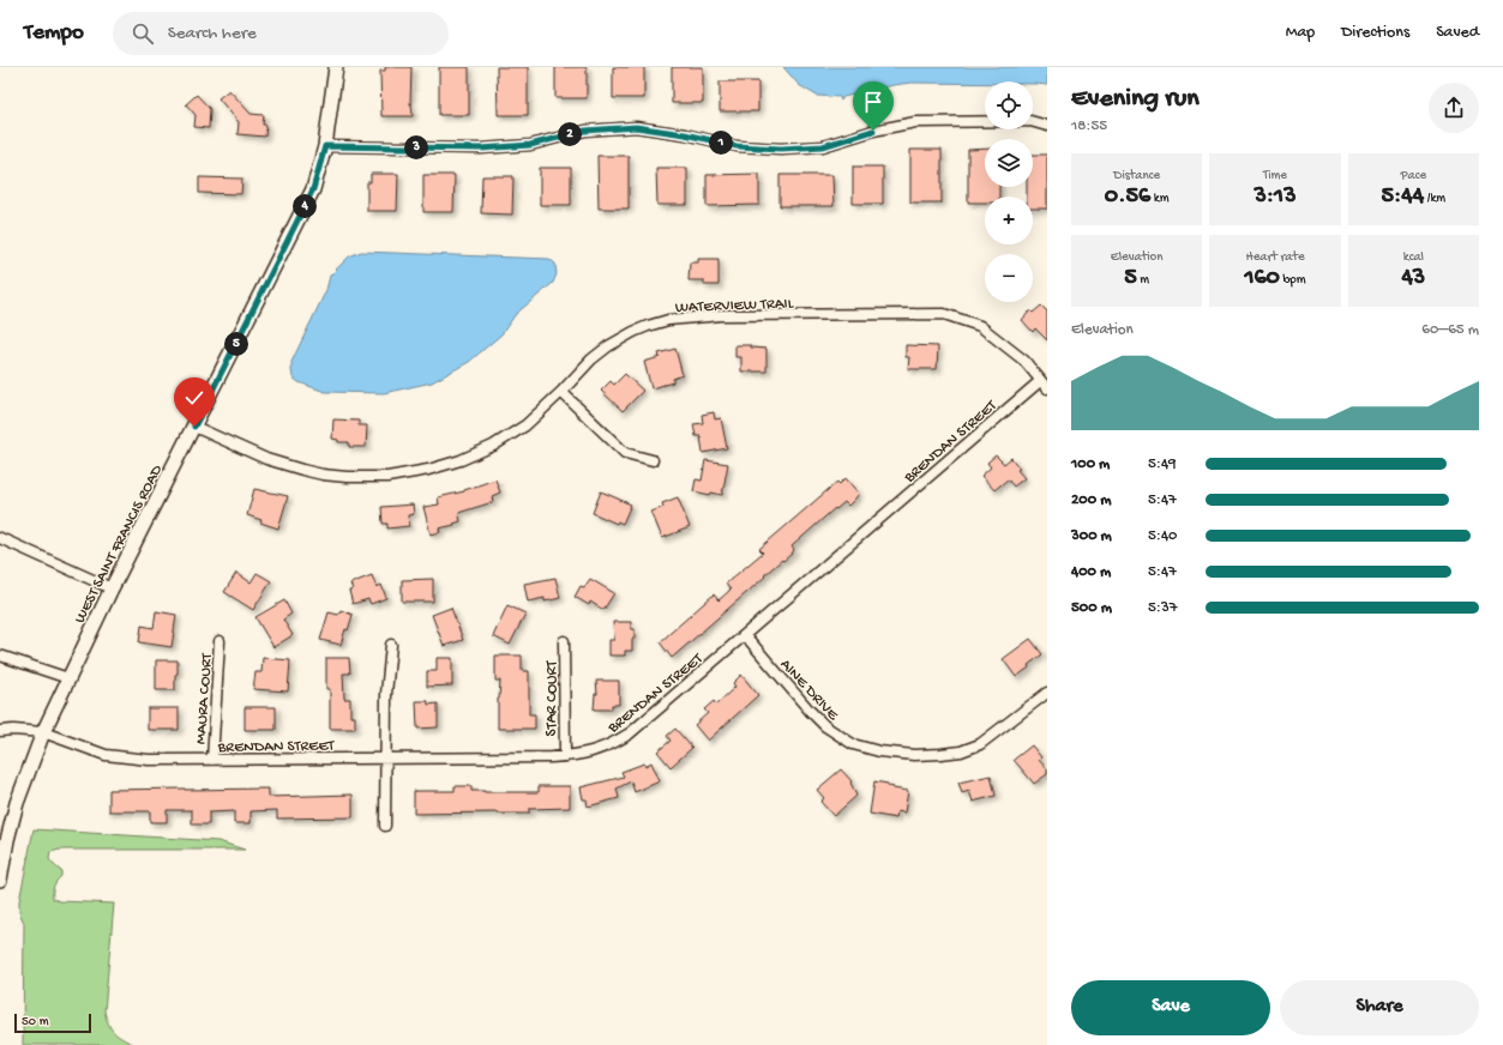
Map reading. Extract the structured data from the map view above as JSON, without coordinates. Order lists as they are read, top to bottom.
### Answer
{
  "streets": {
    "street": [
      "WATERVIEW TRAIL",
      "BRENDAN STREET",
      "WEST SAINT FRANCIS ROAD",
      "AINE DRIVE",
      "MAURA COURT",
      "STAR COURT"
    ]
  },
  "crossings": [
    ["WATERVIEW TRAIL", "BRENDAN STREET"],
    ["WATERVIEW TRAIL", "WEST SAINT FRANCIS ROAD"],
    ["BRENDAN STREET", "WEST SAINT FRANCIS ROAD"],
    ["BRENDAN STREET", "AINE DRIVE"],
    ["BRENDAN STREET", "MAURA COURT"],
    ["BRENDAN STREET", "STAR COURT"]
  ],
  "scale_bar": "50 m",
  "page": {
    "header": "Tempo",
    "search": "Search here",
    "nav": ["Map", "Directions", "Saved"],
    "heading": ["Evening run", "18:55"],
    "map_buttons": ["+", "−"],
    "pins": [
      "2",
      "1",
      "3",
      "4",
      "5"
    ],
    "stats": [
      ["Distance", "0.56 km"],
      ["Time", "3:13"],
      ["Pace", "5:44 /km"],
      ["Elevation", "5 m"],
      ["Heart rate", "160 bpm"],
      ["kcal", "43"]
    ],
    "chart": ["Elevation", "60–65 m"],
    "list": [
      {
        "name": "100 m",
        "note": "5:49"
      },
      {
        "name": "200 m",
        "note": "5:47"
      },
      {
        "name": "300 m",
        "note": "5:40"
      },
      {
        "name": "400 m",
        "note": "5:47"
      },
      {
        "name": "500 m",
        "note": "5:37"
      }
    ],
    "buttons": ["Save", "Share"],
    "scale": "50 m"
  }
}
